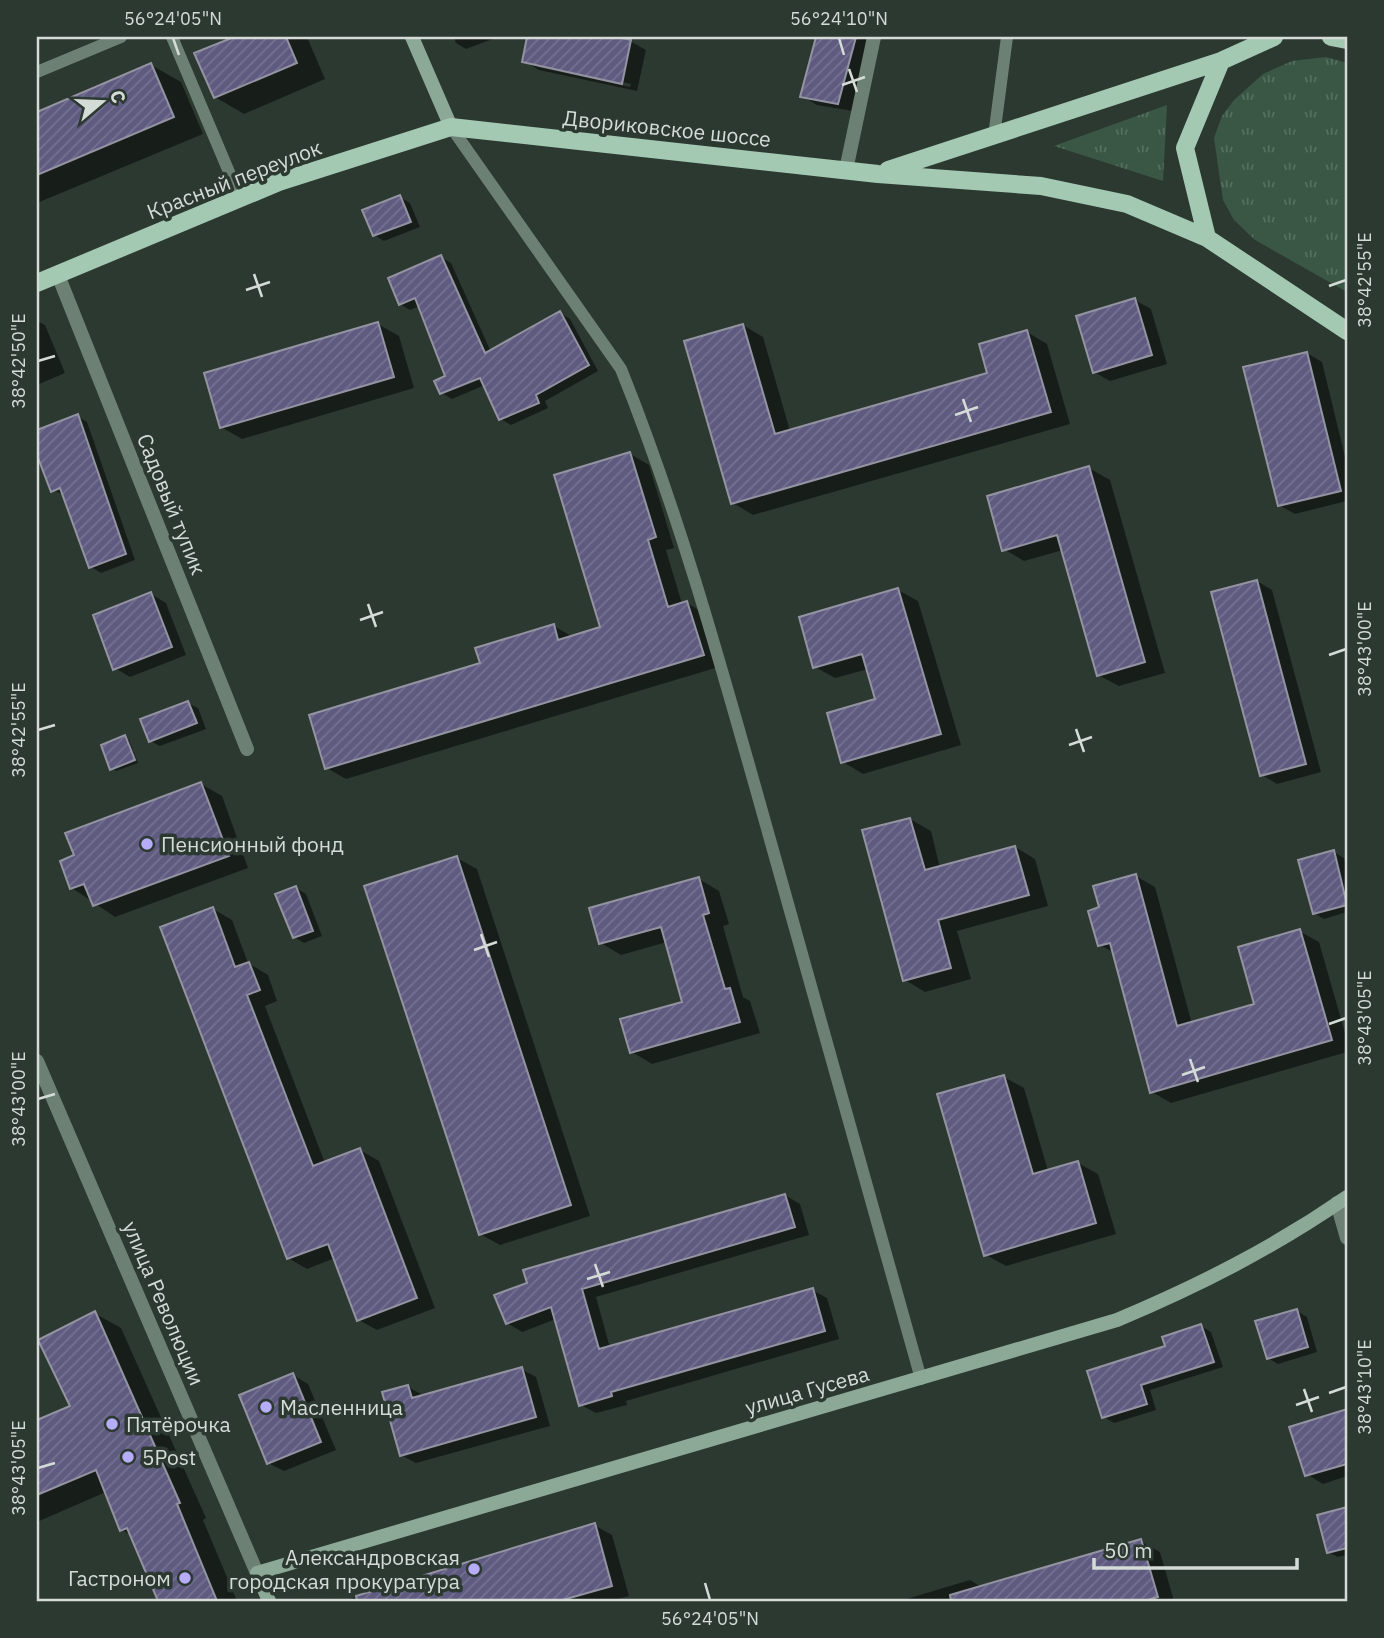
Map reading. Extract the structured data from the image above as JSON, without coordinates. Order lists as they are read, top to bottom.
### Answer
{
  "streets": {
    "main road": [
      "Двориковское шоссе",
      "Красный переулок",
      "улица Революции",
      "улица Гусева"
    ],
    "street": ["Садовый тупик"]
  },
  "crossings": [
    ["Двориковское шоссе", "Красный переулок"],
    ["Красный переулок", "Садовый тупик"],
    ["улица Революции", "улица Гусева"]
  ],
  "places": [
    "Пенсионный фонд",
    "Масленница",
    "Пятёрочка",
    "5Post",
    "Александровская городская прокуратура",
    "Гастроном"
  ],
  "scale_bar": "50 m",
  "north": "right",
  "coordinates": [
    "56°24'05\"N",
    "56°24'10\"N",
    "38°42'55\"E",
    "38°42'50\"E",
    "38°43'00\"E",
    "38°43'05\"E",
    "38°43'10\"E"
  ]
}
